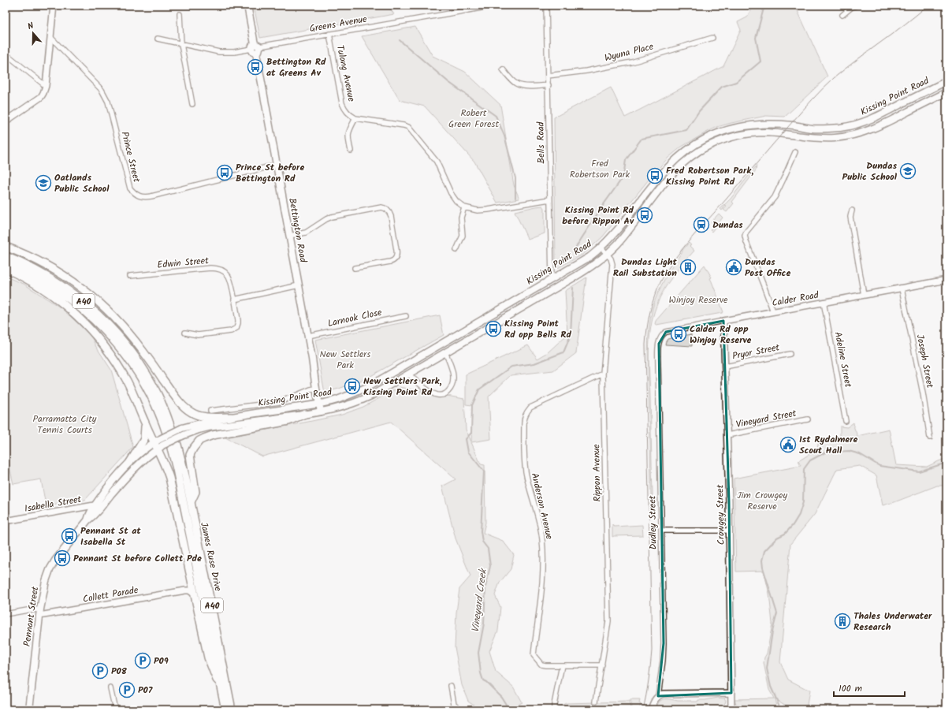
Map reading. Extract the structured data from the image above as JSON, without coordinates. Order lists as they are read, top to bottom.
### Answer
{
  "streets": {
    "highway": ["A40", "James Ruse Drive"],
    "main road": ["Kissing Point Road", "Bettington Road", "Pennant Street"],
    "street": [
      "Greens Avenue",
      "Wyuna Place",
      "Tulong Avenue",
      "Bells Road",
      "Prince Street",
      "Edwin Street",
      "Calder Road",
      "Larnook Close",
      "Pryor Street",
      "Adeline Street",
      "Joseph Street",
      "Vineyard Street",
      "Rippon Avenue",
      "Isabella Street",
      "Anderson Avenue",
      "Crowgey Street",
      "Dudley Street",
      "Collett Parade"
    ]
  },
  "crossings": [
    ["Greens Avenue", "Tulong Avenue"],
    ["Greens Avenue", "Bettington Road"],
    ["Wyuna Place", "Bells Road"],
    ["Kissing Point Road", "Bells Road"],
    ["Kissing Point Road", "Bettington Road"],
    ["Kissing Point Road", "Rippon Avenue"],
    ["Kissing Point Road", "Pennant Street"],
    ["Prince Street", "Bettington Road"],
    ["Bettington Road", "Larnook Close"],
    ["Calder Road", "Adeline Street"],
    ["Calder Road", "Joseph Street"],
    ["Calder Road", "Crowgey Street"],
    ["Calder Road", "Dudley Street"],
    ["Pryor Street", "Crowgey Street"],
    ["Vineyard Street", "Crowgey Street"],
    ["Rippon Avenue", "Anderson Avenue"],
    ["Isabella Street", "Pennant Street"],
    ["Collett Parade", "Pennant Street"]
  ],
  "water": ["Vineyard Creek"],
  "parks": [
    "Robert Green Forest",
    "Fred Robertson Park",
    "Winjoy Reserve",
    "New Settlers Park",
    "Parramatta City Tennis Courts",
    "Jim Crowgey Reserve"
  ],
  "places": {
    "bus stop": [
      "Bettington Rd at Greens Av",
      "Prince St before Bettington Rd",
      "Fred Robertson Park, Kissing Point Rd",
      "Kissing Point Rd before Rippon Av",
      "Kissing Point Rd opp Bells Rd",
      "Calder Rd opp Winjoy Reserve",
      "New Settlers Park, Kissing Point Rd",
      "Pennant St at Isabella St",
      "Pennant St before Collett Pde"
    ],
    "school or university": ["Dundas Public School", "Oatlands Public School"],
    "station": ["Dundas"],
    "building": ["Dundas Light Rail Substation", "Thales Underwater Research"],
    "public building": ["Dundas Post Office", "1st Rydalmere Scout Hall"],
    "parking": ["P09", "P08", "P07"]
  },
  "scale_bar": "100 m",
  "north": "top"
}
